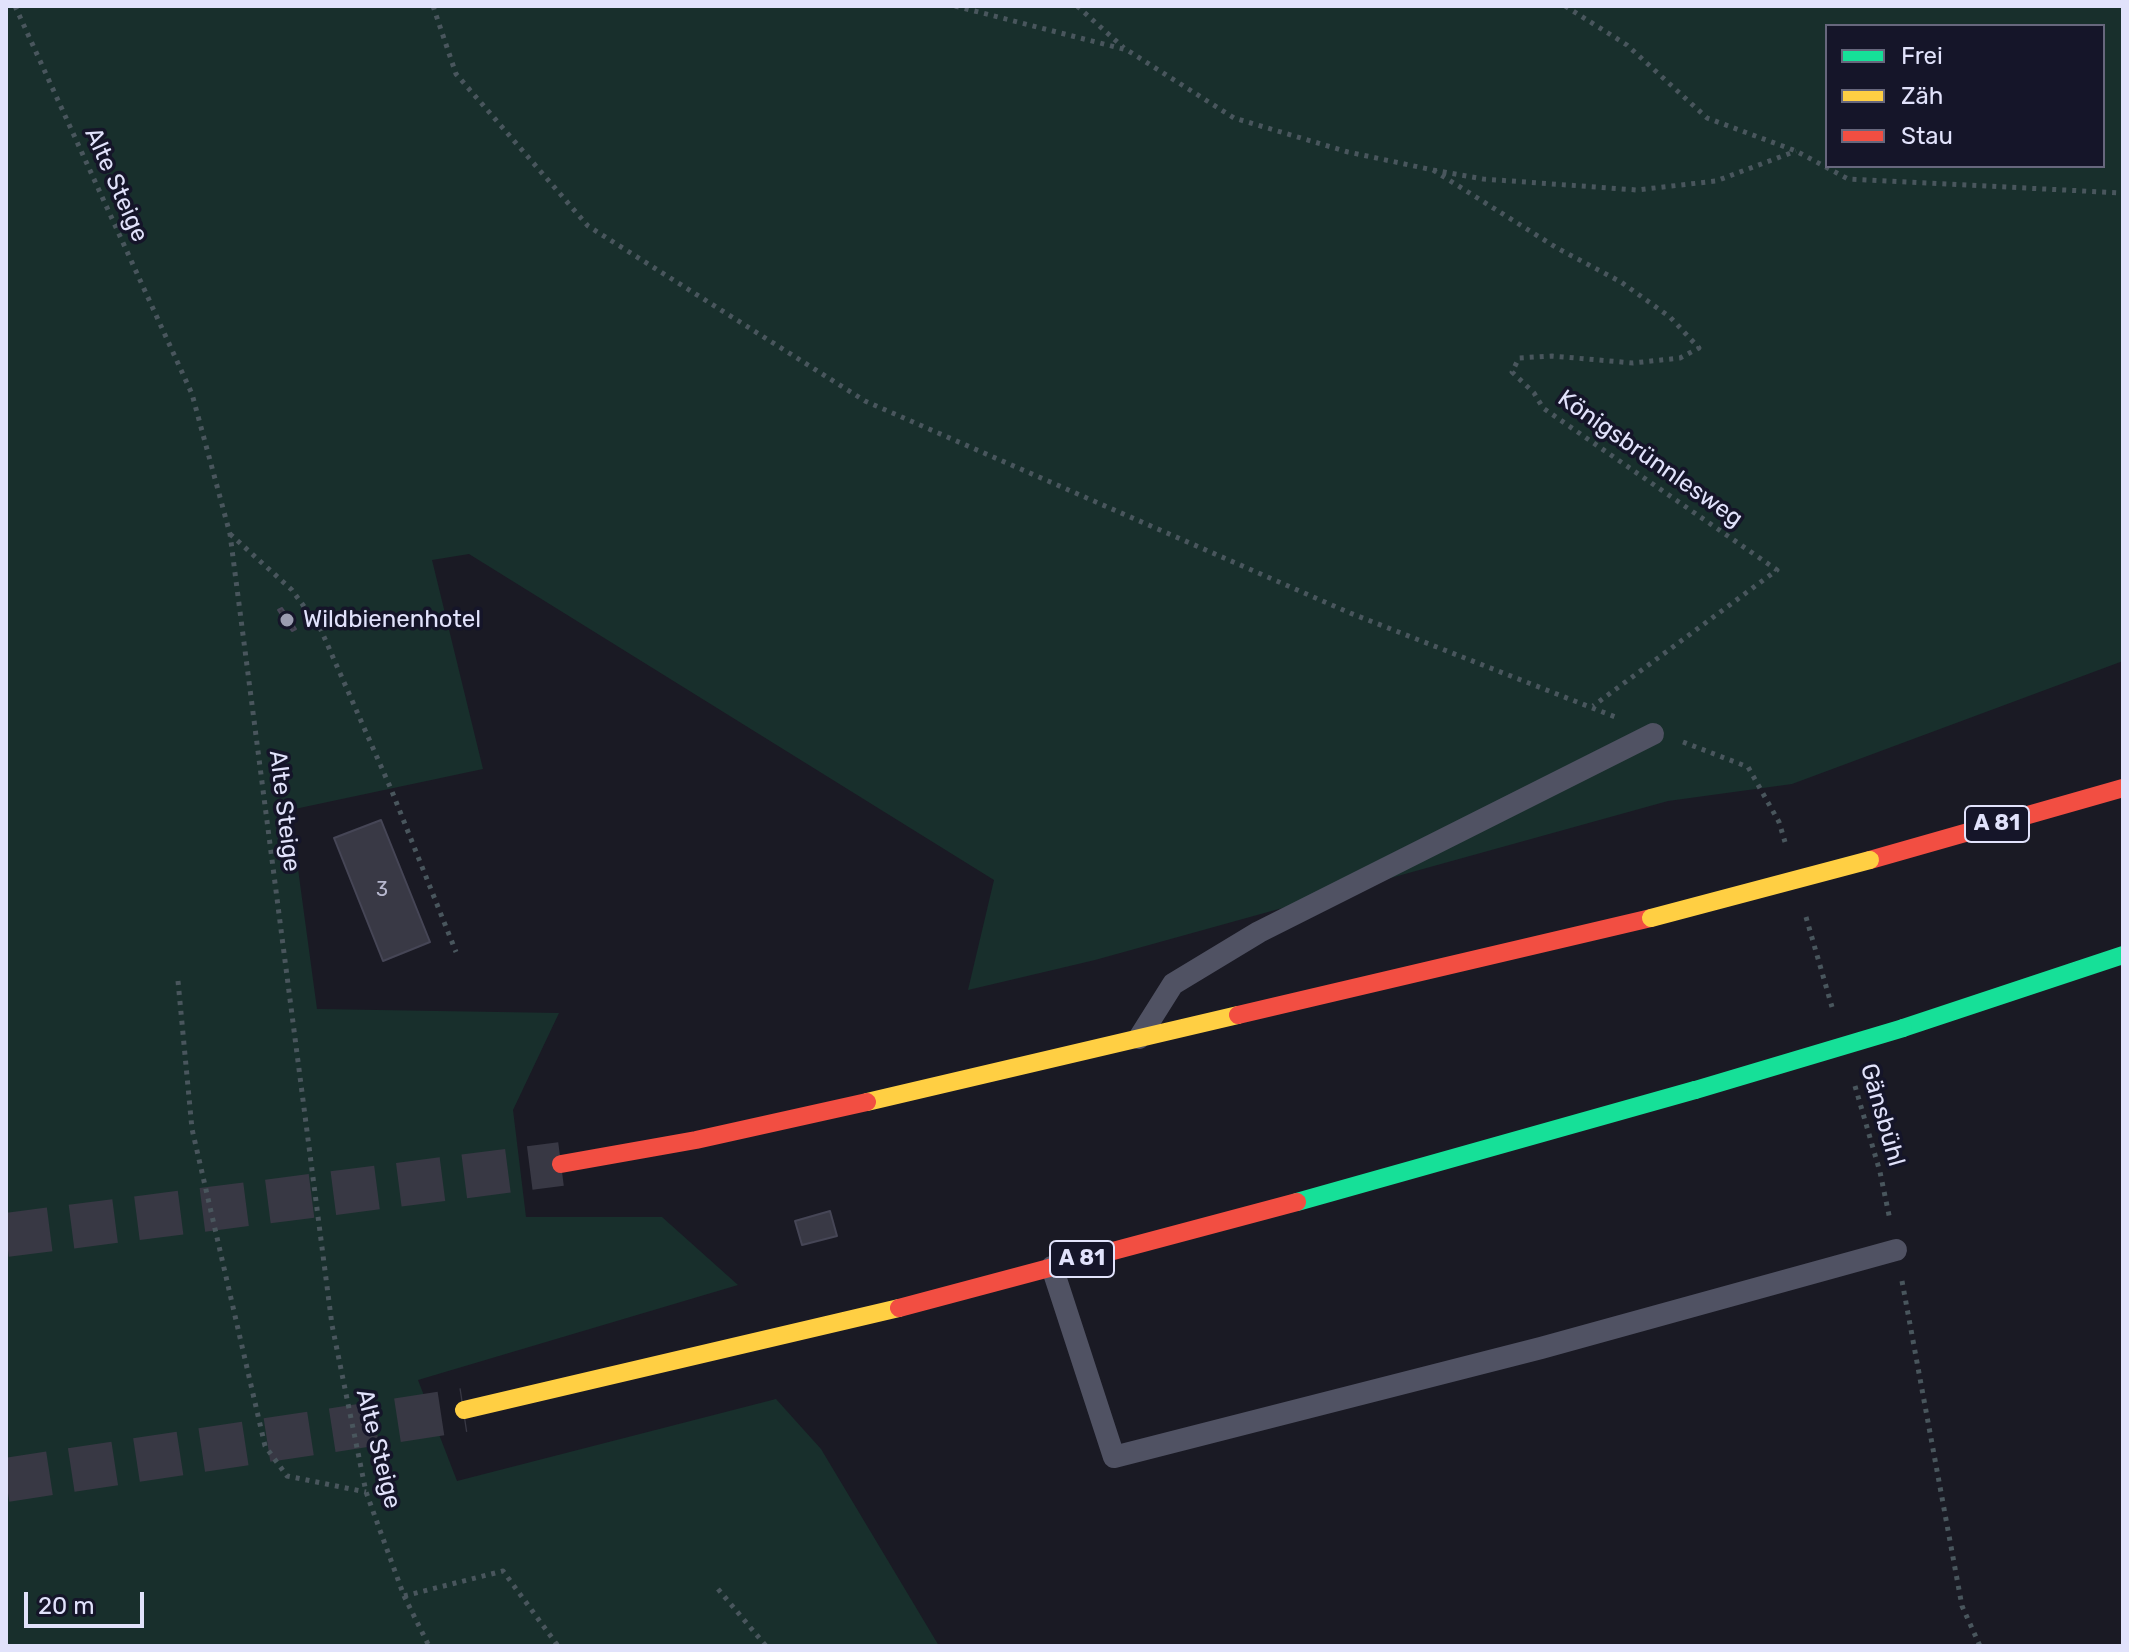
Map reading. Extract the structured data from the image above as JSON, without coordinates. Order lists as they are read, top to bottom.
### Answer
{
  "streets": {
    "highway": ["A 81"],
    "path": ["Alte Steige", "Königsbrünnlesweg", "Gänsbühl"]
  },
  "places": ["Wildbienenhotel"],
  "house_numbers": ["3"],
  "legend": ["Frei", "Zäh", "Stau"],
  "scale_bar": "20 m"
}
